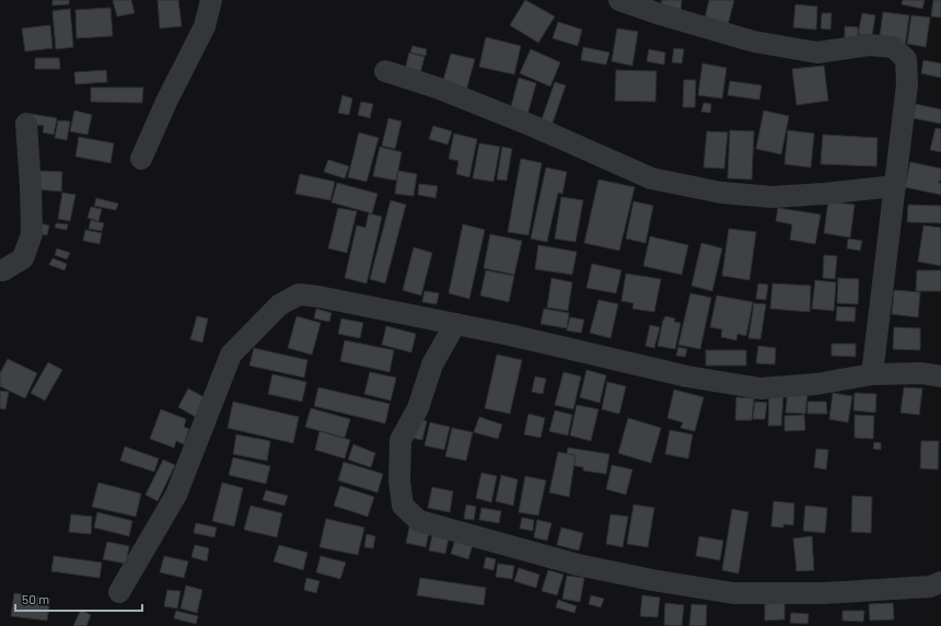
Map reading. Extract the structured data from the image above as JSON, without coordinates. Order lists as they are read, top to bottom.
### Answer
{
  "scale_bar": "50 m"
}
